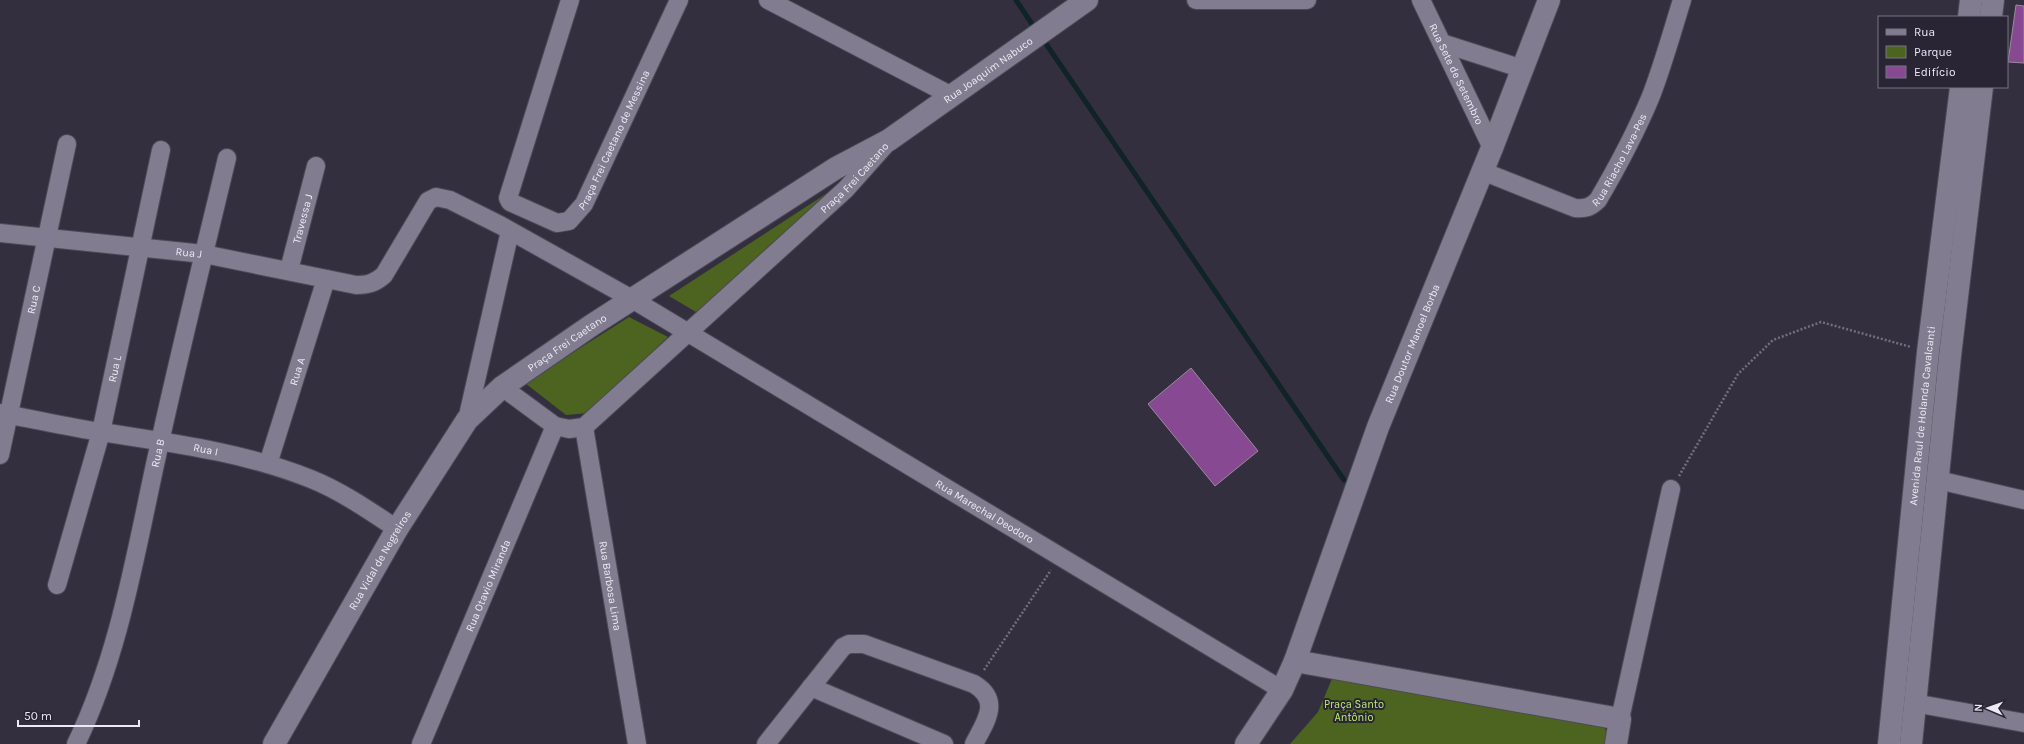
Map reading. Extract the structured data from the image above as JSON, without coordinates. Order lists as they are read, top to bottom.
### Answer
{
  "streets": {
    "street": [
      "Rua Joaquim Nabuco",
      "Rua Sete de Setembro",
      "Praça Frei Caetano de Messina",
      "Rua Riacho Lava-Pes",
      "Praça Frei Caetano",
      "Travessa J",
      "Rua J",
      "Rua C",
      "Rua Doutor Manoel Borba",
      "Rua L",
      "Rua A",
      "Avenida Raul de Holanda Cavalcanti",
      "Rua I",
      "Rua B",
      "Rua Marechal Deodoro",
      "Rua Vidal de Negreiros",
      "Rua Otavio Miranda",
      "Rua Barbosa Lima"
    ]
  },
  "crossings": [
    ["Rua Joaquim Nabuco", "Praça Frei Caetano"],
    ["Rua Sete de Setembro", "Rua Doutor Manoel Borba"],
    ["Rua Riacho Lava-Pes", "Rua Doutor Manoel Borba"],
    ["Praça Frei Caetano", "Rua Marechal Deodoro"],
    ["Praça Frei Caetano", "Rua Vidal de Negreiros"],
    ["Praça Frei Caetano", "Rua Barbosa Lima"],
    ["Travessa J", "Rua J"],
    ["Rua J", "Rua C"],
    ["Rua J", "Rua L"],
    ["Rua J", "Rua A"],
    ["Rua J", "Rua B"],
    ["Rua C", "Rua I"],
    ["Rua Doutor Manoel Borba", "Rua Marechal Deodoro"],
    ["Rua L", "Rua I"],
    ["Rua A", "Rua I"],
    ["Rua I", "Rua B"],
    ["Rua I", "Rua Vidal de Negreiros"]
  ],
  "parks": ["Praça Santo Antônio"],
  "legend": ["Rua", "Parque", "Edifício"],
  "scale_bar": "50 m",
  "north": "left"
}
